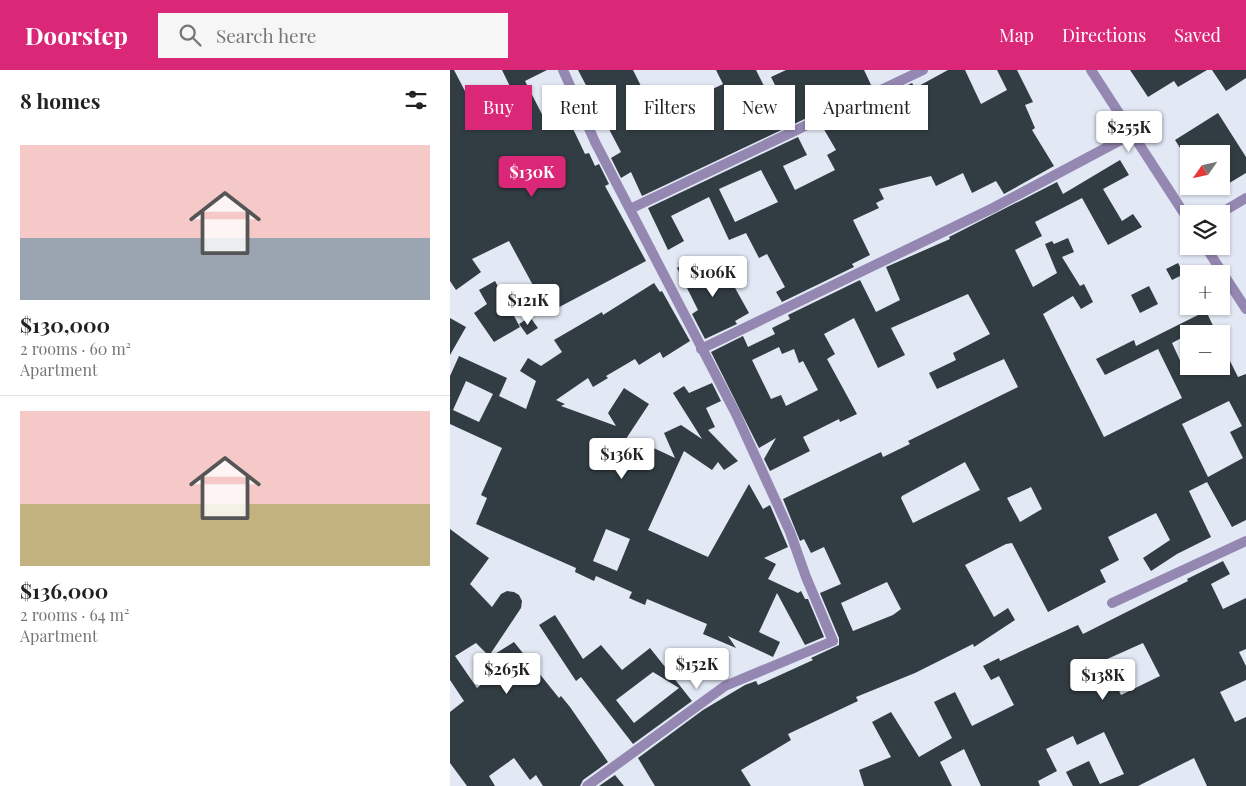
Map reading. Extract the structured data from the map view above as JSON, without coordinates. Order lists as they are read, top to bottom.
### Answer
{
  "north": "bottom left",
  "page": {
    "header": "Doorstep",
    "search": "Search here",
    "nav": ["Map", "Directions", "Saved"],
    "heading": "8 homes",
    "chip": [
      "Buy",
      "Rent",
      "Filters",
      "New",
      "Apartment"
    ],
    "price": [
      "$255K",
      "$130K",
      "$106K",
      "$121K",
      "$136K",
      "$152K",
      "$265K",
      "$138K"
    ],
    "list": [
      {
        "name": "$130,000",
        "note": "2 rooms · 60 m² · Apartment"
      },
      {
        "name": "$136,000",
        "note": "2 rooms · 64 m² · Apartment"
      }
    ],
    "map_buttons": ["+", "−"]
  }
}
